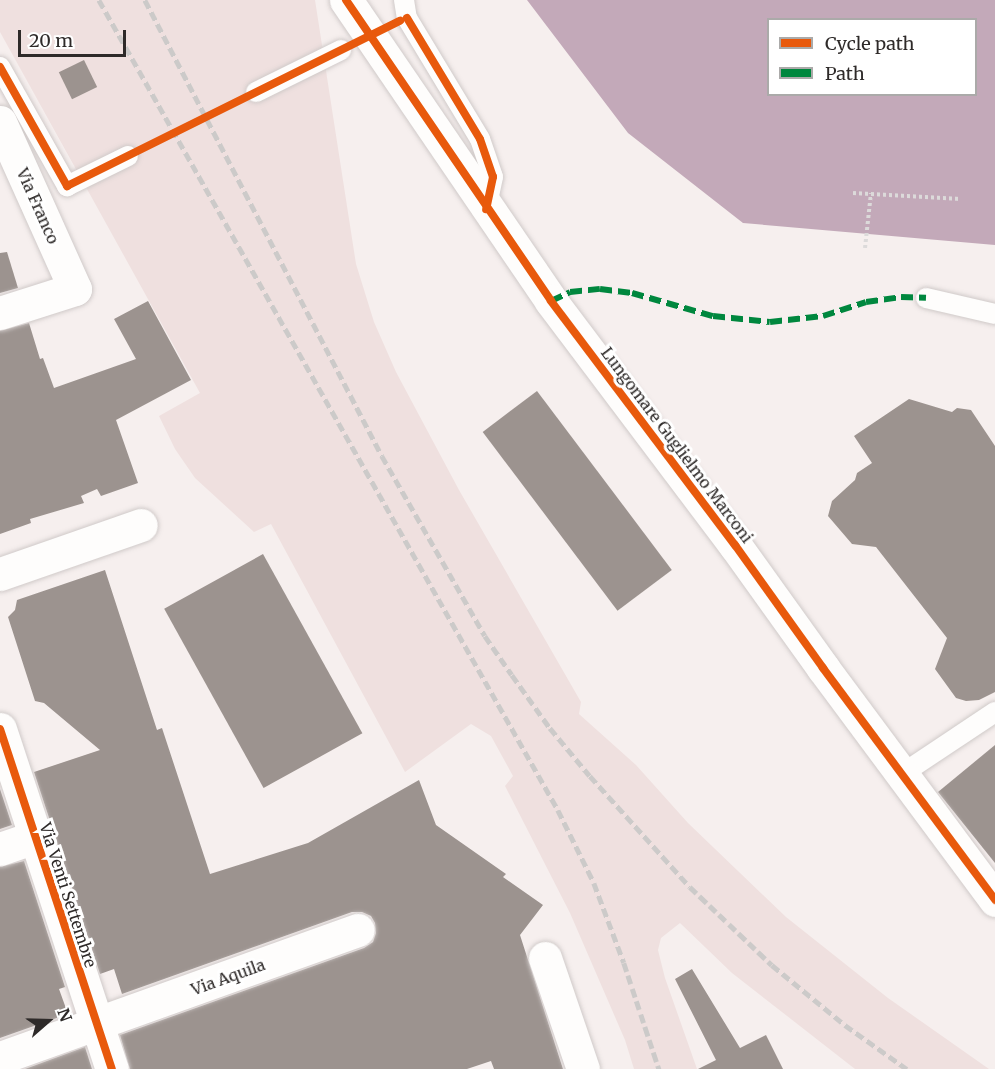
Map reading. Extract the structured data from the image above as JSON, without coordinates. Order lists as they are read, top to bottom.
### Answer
{
  "streets": {
    "street": [
      "Via Franco",
      "Lungomare Guglielmo Marconi",
      "Via Venti Settembre",
      "Via Aquila"
    ]
  },
  "crossings": [
    ["Via Venti Settembre", "Via Aquila"]
  ],
  "legend": ["Cycle path", "Path"],
  "scale_bar": "20 m",
  "north": "right"
}
